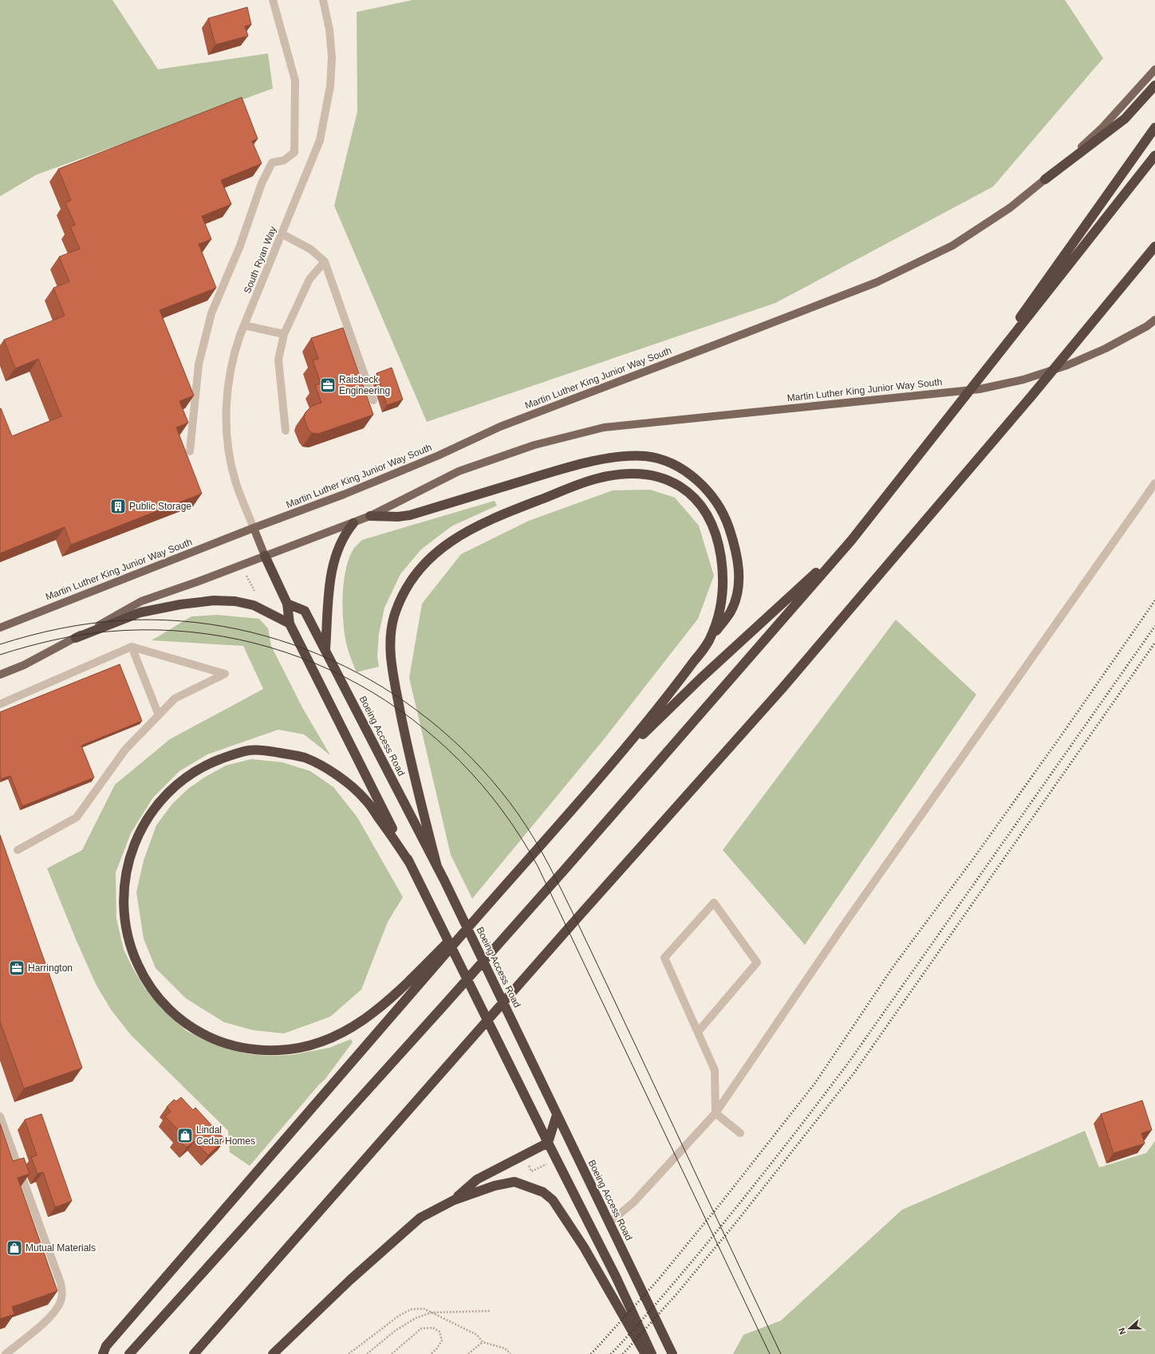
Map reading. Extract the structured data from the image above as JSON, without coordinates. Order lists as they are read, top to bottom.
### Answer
{
  "streets": {
    "highway": ["Boeing Access Road"],
    "main road": ["Martin Luther King Junior Way South"],
    "street": ["South Ryan Way"]
  },
  "crossings": [
    ["South Ryan Way", "Martin Luther King Junior Way South"]
  ],
  "places": {
    "office": ["Raisbeck Engineering", "Harrington"],
    "building": ["Public Storage"],
    "shop": ["Lindal Cedar Homes", "Mutual Materials"]
  },
  "north": "left"
}
